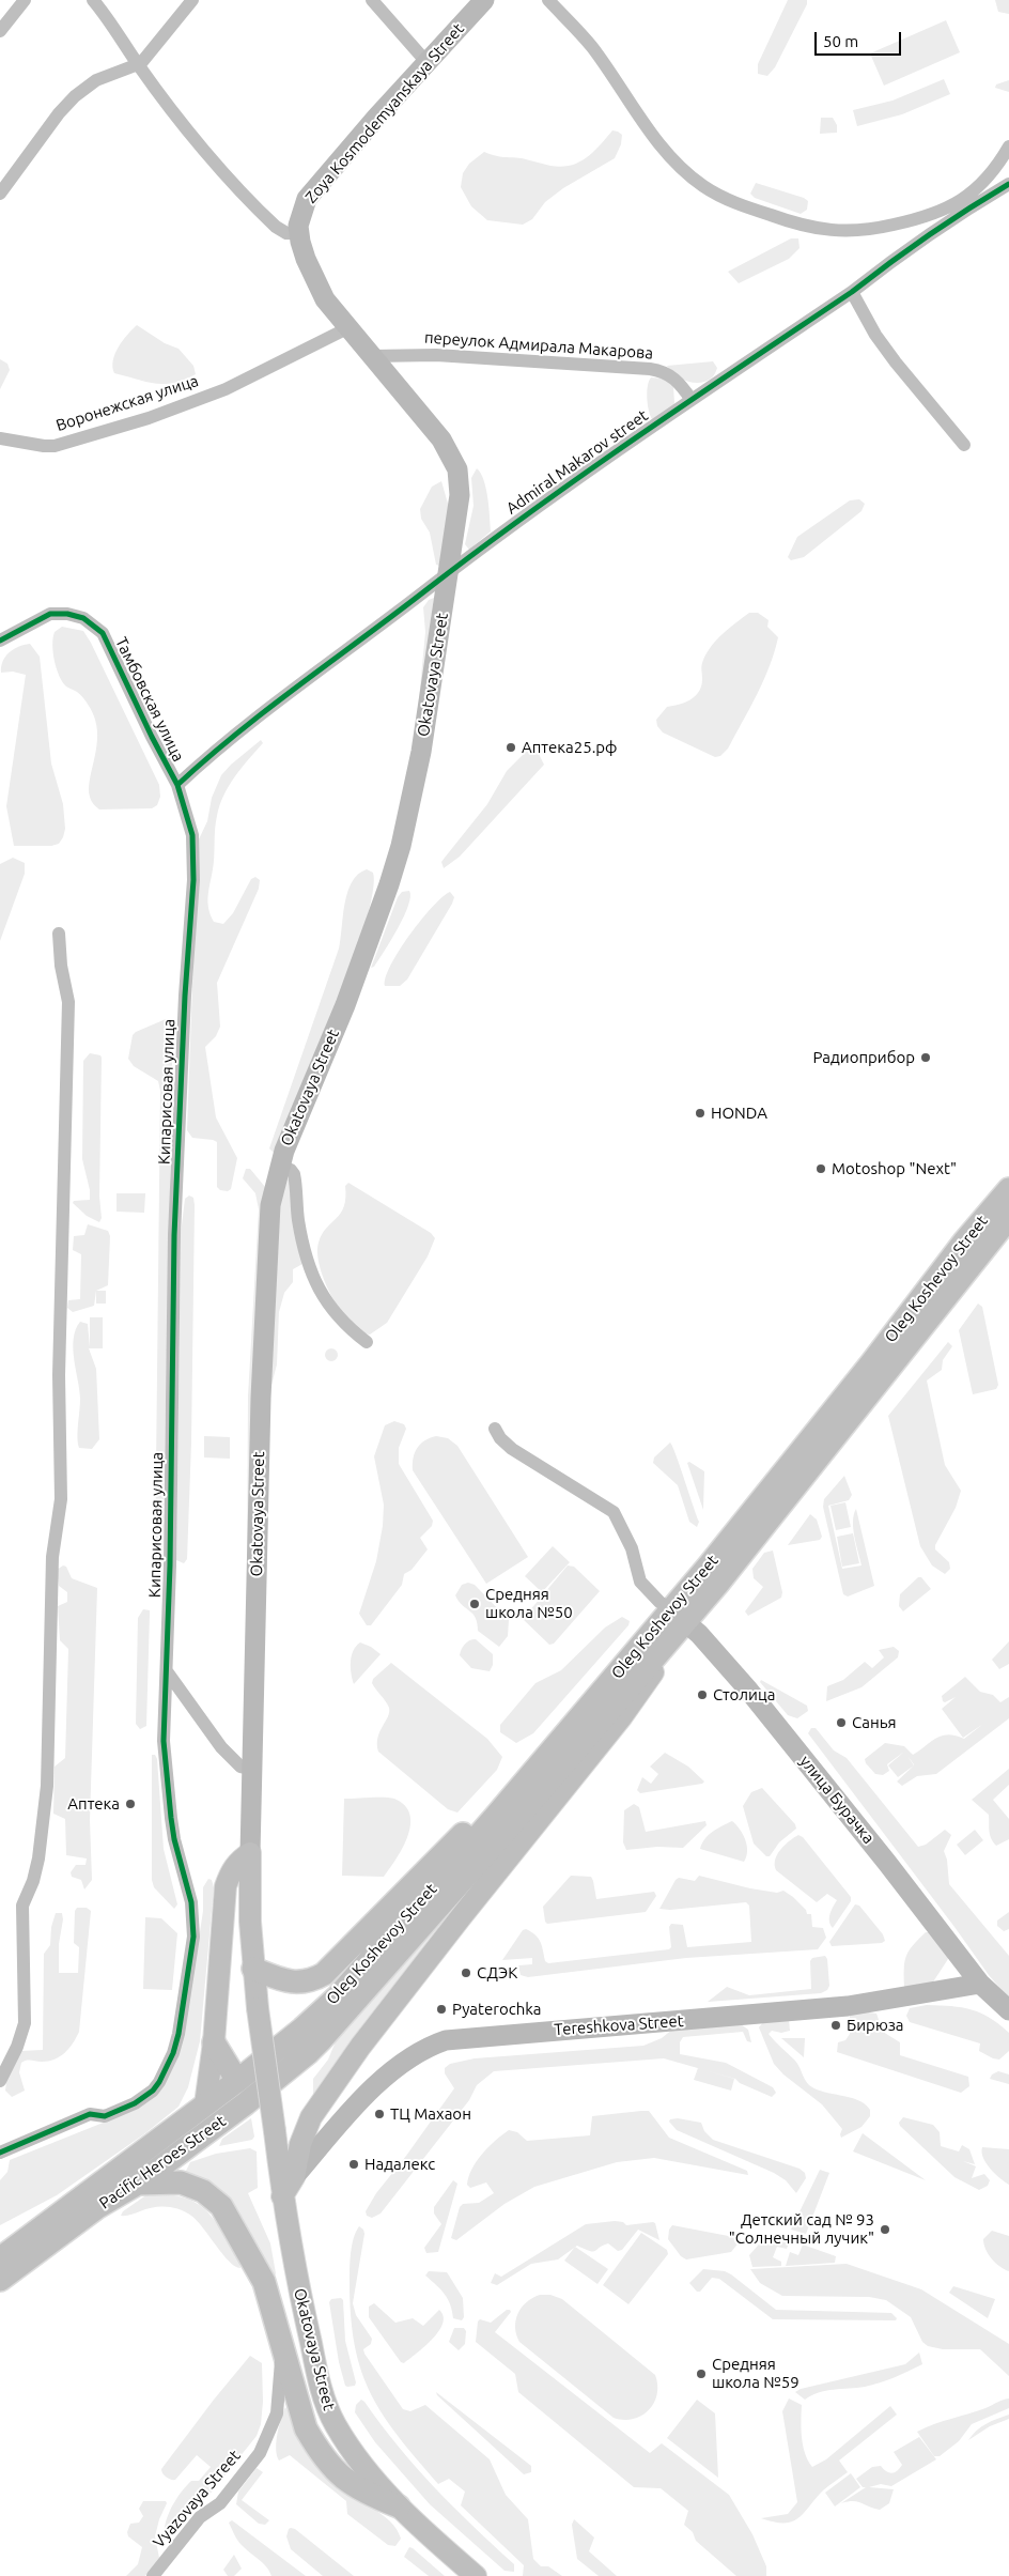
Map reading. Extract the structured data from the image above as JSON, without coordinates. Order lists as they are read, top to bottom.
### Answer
{
  "streets": {
    "highway": ["Oleg Koshevoy Street", "Pacific Heroes Street"],
    "main road": [
      "Zoya Kosmodemyanskaya Street",
      "Okatovaya Street",
      "улица Бурачка",
      "Tereshkova Street"
    ],
    "street": [
      "переулок Адмирала Макарова",
      "Воронежская улица",
      "Admiral Makarov street",
      "Тамбовская улица",
      "Кипарисовая улица",
      "Vyazovaya Street"
    ]
  },
  "crossings": [
    ["Zoya Kosmodemyanskaya Street", "Okatovaya Street"],
    ["переулок Адмирала Макарова", "Admiral Makarov street"],
    ["переулок Адмирала Макарова", "Okatovaya Street"],
    ["Воронежская улица", "Okatovaya Street"],
    ["Admiral Makarov street", "Okatovaya Street"],
    ["Admiral Makarov street", "Тамбовская улица"],
    ["Admiral Makarov street", "Кипарисовая улица"],
    ["Okatovaya Street", "Tereshkova Street"],
    ["Тамбовская улица", "Кипарисовая улица"],
    ["Oleg Koshevoy Street", "улица Бурачка"],
    ["Oleg Koshevoy Street", "Pacific Heroes Street"],
    ["улица Бурачка", "Tereshkova Street"]
  ],
  "places": [
    "Аптека25.рф",
    "Радиоприбор",
    "HONDA",
    "Motoshop \"Next\"",
    "Средняя школа №50",
    "Столица",
    "Санья",
    "Аптека",
    "СДЭК",
    "Pyaterochka",
    "Бирюза",
    "ТЦ Махаон",
    "Надалекс",
    "Детский сад № 93 \"Солнечный лучик\"",
    "Средняя школа №59"
  ],
  "scale_bar": "50 m"
}
